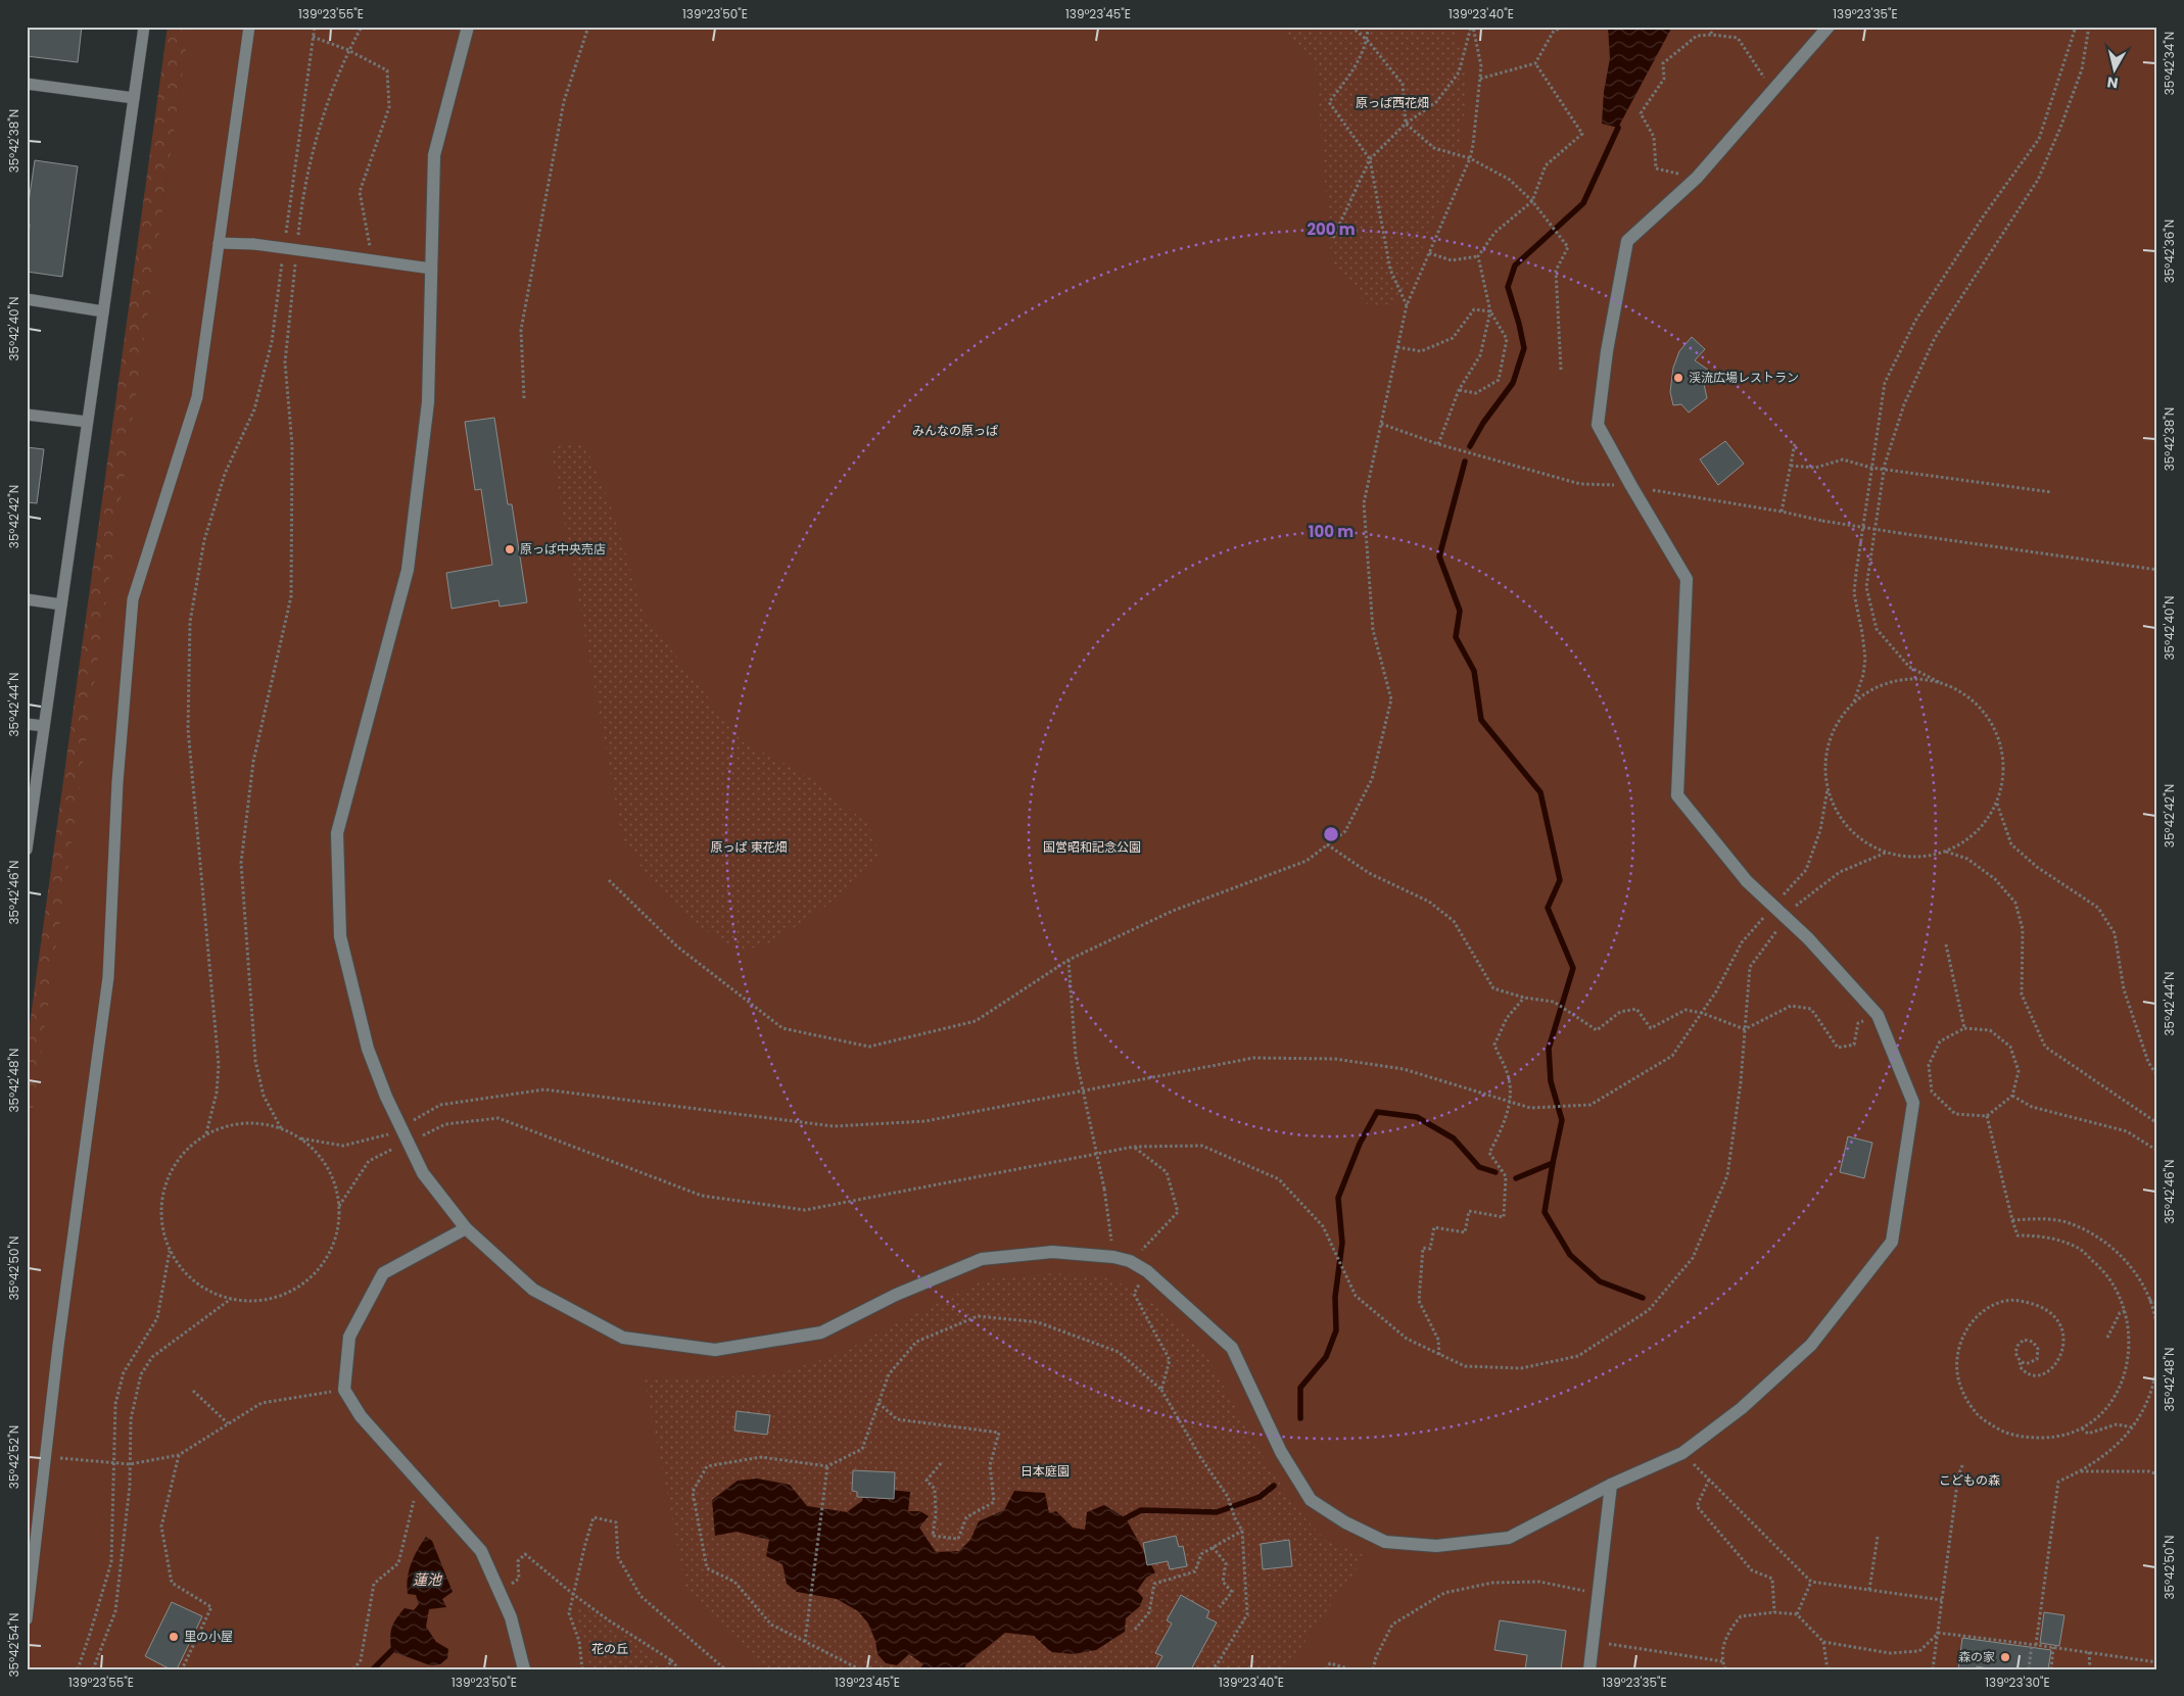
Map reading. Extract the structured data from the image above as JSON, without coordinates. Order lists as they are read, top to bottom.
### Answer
{
  "water": ["蓮池"],
  "parks": [
    "原っぱ西花畑",
    "みんなの原っぱ",
    "原っぱ 東花畑",
    "国営昭和記念公園",
    "日本庭園",
    "こどもの森",
    "花の丘"
  ],
  "places": [
    "渓流広場レストラン",
    "原っぱ中央売店",
    "里の小屋",
    "森の家"
  ],
  "north": "bottom",
  "coordinates": [
    "139°23'55\"E",
    "139°23'50\"E",
    "139°23'45\"E",
    "139°23'40\"E",
    "139°23'35\"E",
    "35°42'34\"N",
    "35°42'38\"N",
    "35°42'36\"N",
    "35°42'40\"N",
    "35°42'42\"N",
    "35°42'44\"N",
    "35°42'46\"N",
    "35°42'48\"N",
    "35°42'50\"N",
    "35°42'52\"N",
    "35°42'54\"N",
    "139°23'30\"E"
  ],
  "rings": ["200 m", "100 m"]
}
